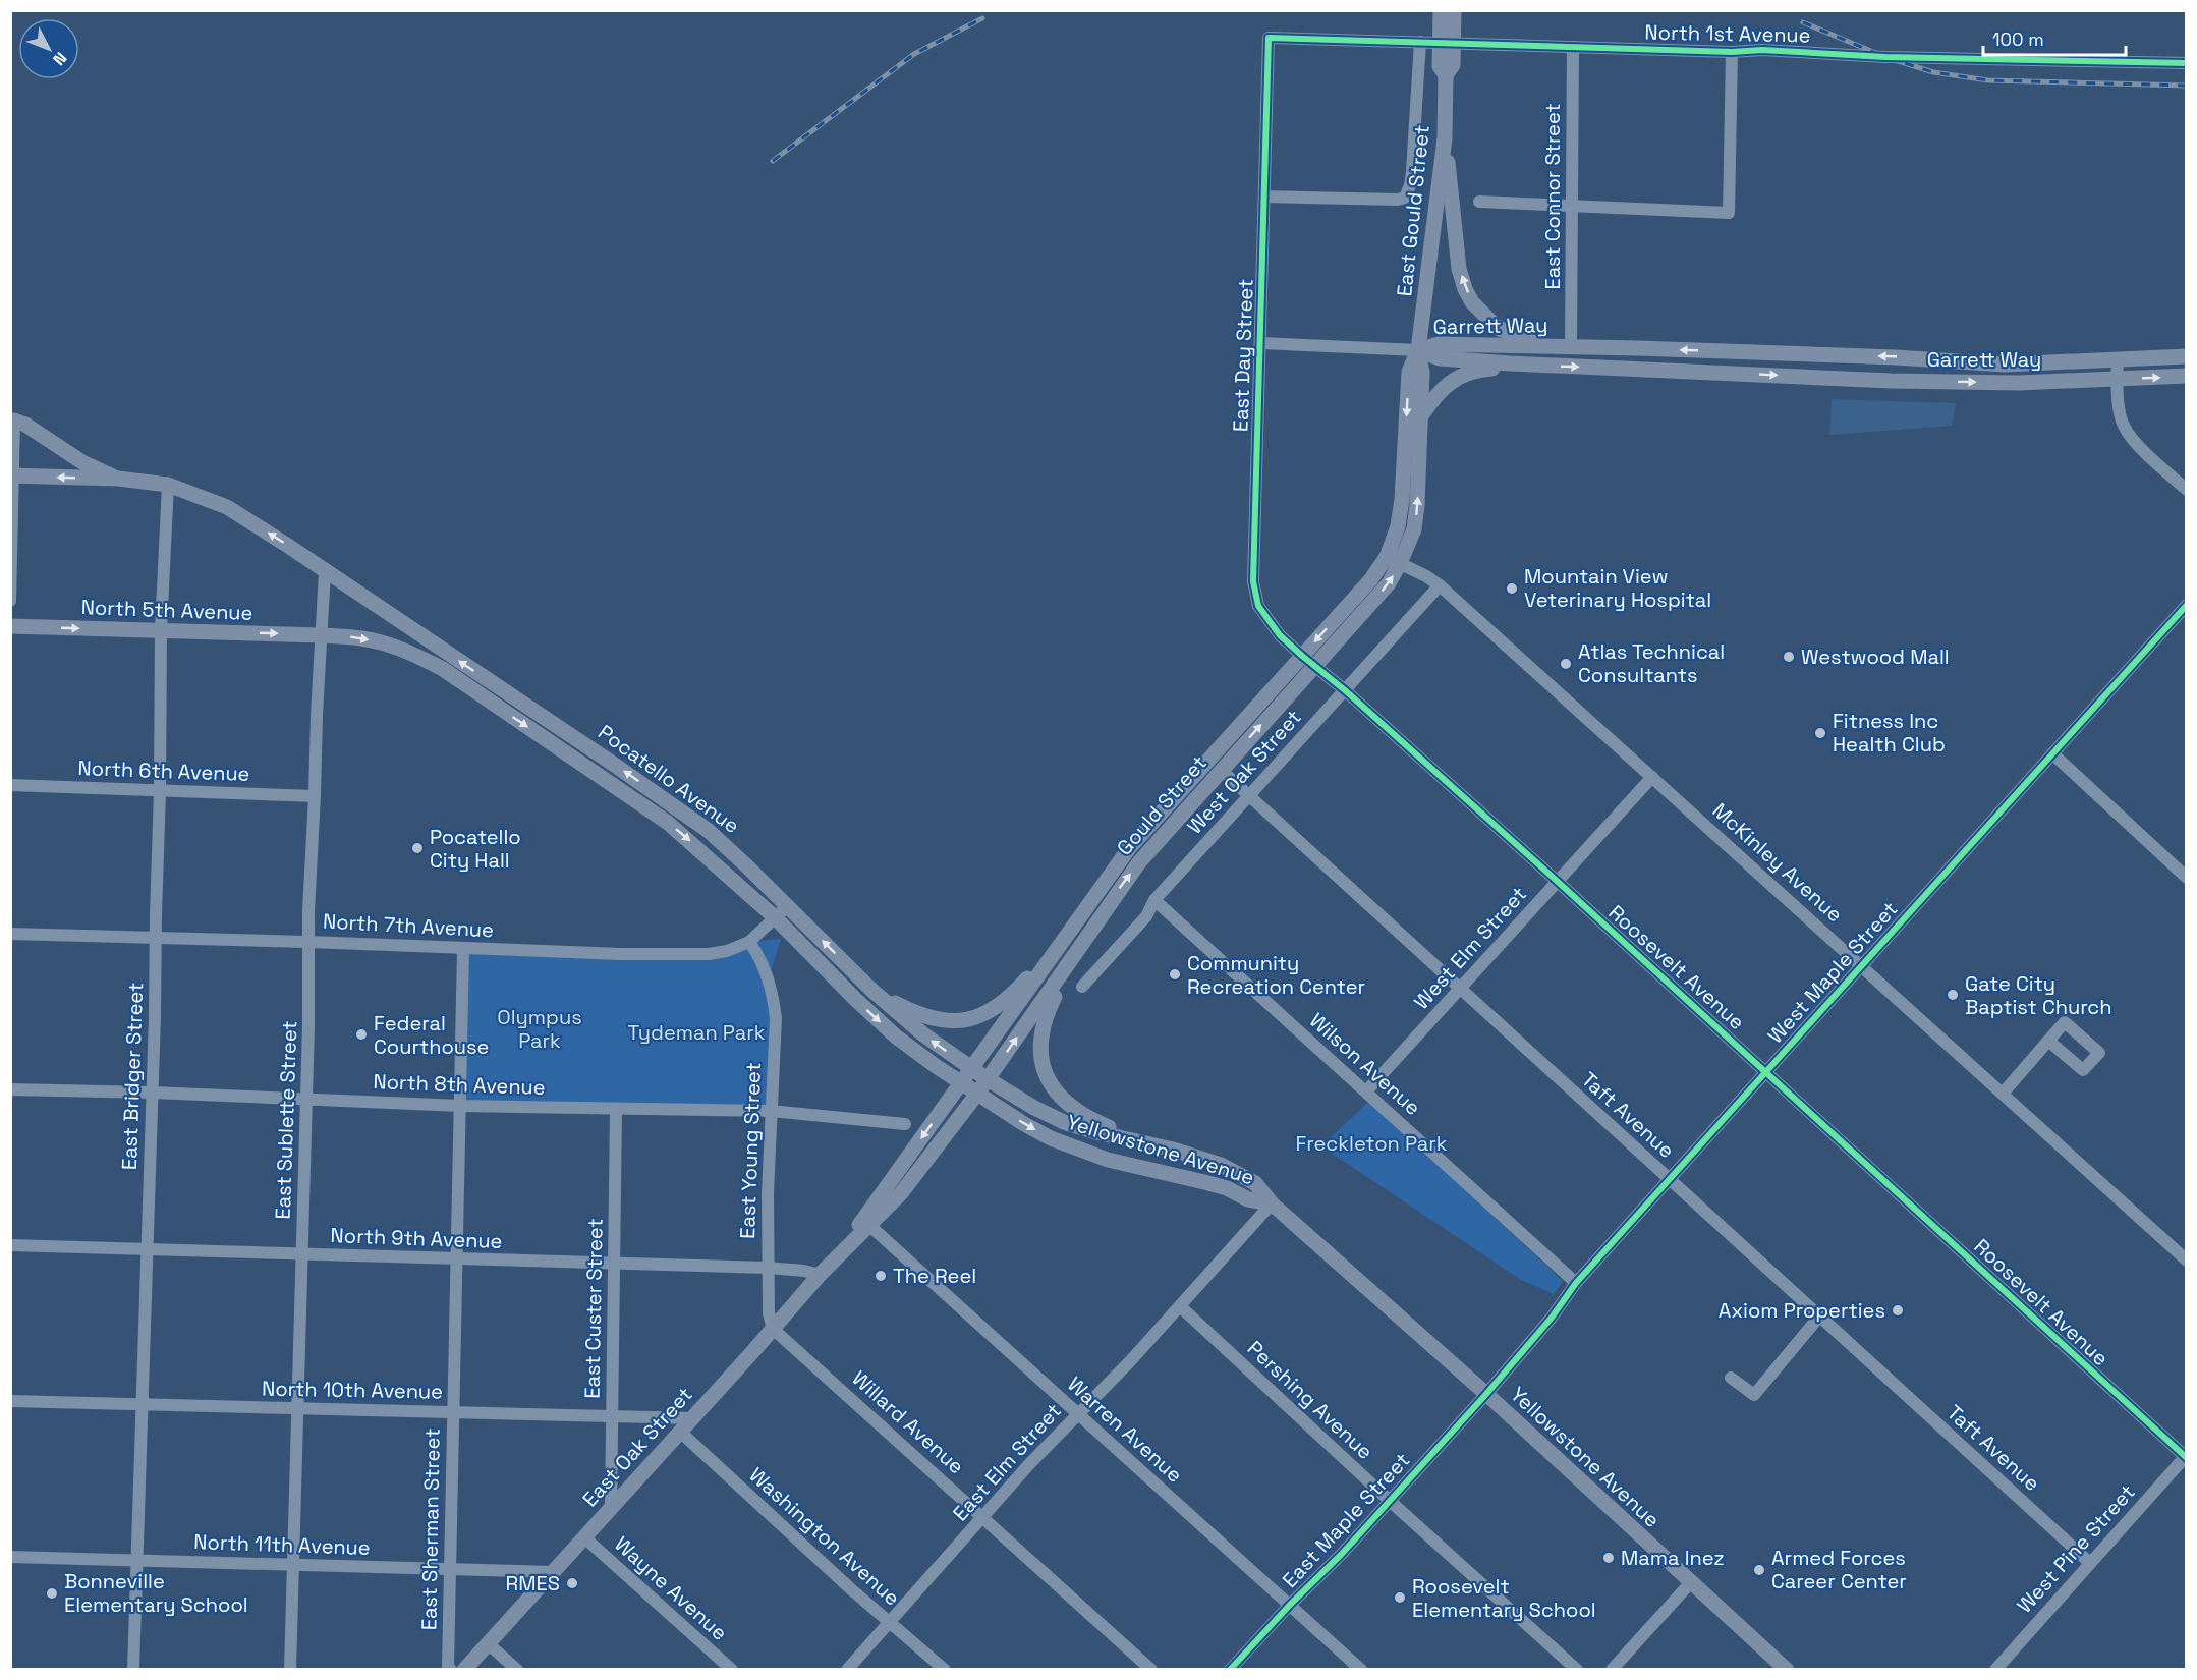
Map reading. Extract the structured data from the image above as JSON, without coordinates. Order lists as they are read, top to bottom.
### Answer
{
  "streets": {
    "main road": [
      "East Gould Street",
      "Garrett Way",
      "North 5th Avenue",
      "Pocatello Avenue",
      "Gould Street",
      "Yellowstone Avenue",
      "East Oak Street"
    ],
    "street": [
      "North 1st Avenue",
      "East Connor Street",
      "East Day Street",
      "North 6th Avenue",
      "West Oak Street",
      "McKinley Avenue",
      "North 7th Avenue",
      "West Elm Street",
      "Roosevelt Avenue",
      "West Maple Street",
      "Wilson Avenue",
      "East Bridger Street",
      "North 8th Avenue",
      "Taft Avenue",
      "East Sublette Street",
      "East Young Street",
      "North 9th Avenue",
      "East Custer Street",
      "North 10th Avenue",
      "Pershing Avenue",
      "Willard Avenue",
      "Warren Avenue",
      "East Elm Street",
      "East Maple Street",
      "East Sherman Street",
      "Washington Avenue",
      "North 11th Avenue",
      "West Pine Street",
      "Wayne Avenue"
    ]
  },
  "crossings": [
    ["North 1st Avenue", "East Connor Street"],
    ["North 1st Avenue", "East Day Street"],
    ["East Connor Street", "Garrett Way"],
    ["East Gould Street", "Garrett Way"],
    ["East Gould Street", "Gould Street"],
    ["East Gould Street", "McKinley Avenue"],
    ["East Day Street", "Gould Street"],
    ["East Day Street", "Roosevelt Avenue"],
    ["North 5th Avenue", "Pocatello Avenue"],
    ["North 5th Avenue", "East Bridger Street"],
    ["North 5th Avenue", "East Sublette Street"],
    ["North 6th Avenue", "East Bridger Street"],
    ["North 6th Avenue", "East Sublette Street"],
    ["West Oak Street", "McKinley Avenue"],
    ["West Oak Street", "Roosevelt Avenue"],
    ["West Oak Street", "Wilson Avenue"],
    ["West Oak Street", "Taft Avenue"],
    ["Pocatello Avenue", "Gould Street"],
    ["Pocatello Avenue", "North 7th Avenue"],
    ["Pocatello Avenue", "East Bridger Street"],
    ["Pocatello Avenue", "East Sublette Street"],
    ["Pocatello Avenue", "Yellowstone Avenue"],
    ["Pocatello Avenue", "East Oak Street"],
    ["Gould Street", "McKinley Avenue"],
    ["Gould Street", "Roosevelt Avenue"],
    ["Gould Street", "Taft Avenue"],
    ["Gould Street", "Yellowstone Avenue"],
    ["Gould Street", "East Oak Street"],
    ["McKinley Avenue", "West Elm Street"],
    ["McKinley Avenue", "West Maple Street"],
    ["North 7th Avenue", "East Bridger Street"],
    ["North 7th Avenue", "East Sublette Street"],
    ["North 7th Avenue", "East Young Street"],
    ["North 7th Avenue", "East Sherman Street"],
    ["West Elm Street", "Roosevelt Avenue"],
    ["West Elm Street", "Wilson Avenue"],
    ["West Elm Street", "Taft Avenue"],
    ["Roosevelt Avenue", "West Maple Street"],
    ["Roosevelt Avenue", "West Pine Street"],
    ["West Maple Street", "Wilson Avenue"],
    ["West Maple Street", "Taft Avenue"],
    ["West Maple Street", "Yellowstone Avenue"],
    ["West Maple Street", "East Maple Street"],
    ["East Bridger Street", "North 8th Avenue"],
    ["East Bridger Street", "North 9th Avenue"],
    ["East Bridger Street", "North 10th Avenue"],
    ["East Bridger Street", "North 11th Avenue"],
    ["North 8th Avenue", "East Sublette Street"],
    ["North 8th Avenue", "East Young Street"],
    ["North 8th Avenue", "East Custer Street"],
    ["North 8th Avenue", "East Sherman Street"],
    ["Taft Avenue", "West Pine Street"],
    ["East Sublette Street", "North 9th Avenue"],
    ["East Sublette Street", "North 10th Avenue"],
    ["East Sublette Street", "North 11th Avenue"],
    ["Yellowstone Avenue", "East Oak Street"],
    ["Yellowstone Avenue", "East Elm Street"],
    ["Yellowstone Avenue", "East Maple Street"],
    ["East Young Street", "North 9th Avenue"],
    ["East Young Street", "Willard Avenue"],
    ["East Young Street", "East Oak Street"],
    ["North 9th Avenue", "East Custer Street"],
    ["North 9th Avenue", "East Oak Street"],
    ["North 9th Avenue", "East Sherman Street"],
    ["East Custer Street", "North 10th Avenue"],
    ["East Custer Street", "East Oak Street"],
    ["North 10th Avenue", "East Oak Street"],
    ["North 10th Avenue", "East Sherman Street"],
    ["Pershing Avenue", "East Elm Street"],
    ["Pershing Avenue", "East Maple Street"],
    ["Willard Avenue", "East Oak Street"],
    ["Willard Avenue", "East Elm Street"],
    ["Warren Avenue", "East Oak Street"],
    ["Warren Avenue", "East Elm Street"],
    ["Warren Avenue", "East Maple Street"],
    ["East Oak Street", "Washington Avenue"],
    ["East Oak Street", "North 11th Avenue"],
    ["East Oak Street", "Wayne Avenue"],
    ["East Elm Street", "Washington Avenue"],
    ["East Sherman Street", "North 11th Avenue"]
  ],
  "one_way": ["North 5th Avenue"],
  "parks": ["Olympus Park", "Tydeman Park", "Freckleton Park"],
  "places": [
    "Mountain View Veterinary Hospital",
    "Westwood Mall",
    "Atlas Technical Consultants",
    "Fitness Inc Health Club",
    "Pocatello City Hall",
    "Community Recreation Center",
    "Gate City Baptist Church",
    "Federal Courthouse",
    "The Reel",
    "Axiom Properties",
    "Mama Inez",
    "Armed Forces Career Center",
    "RMES",
    "Bonneville Elementary School",
    "Roosevelt Elementary School"
  ],
  "scale_bar": "100 m",
  "north": "bottom right"
}
